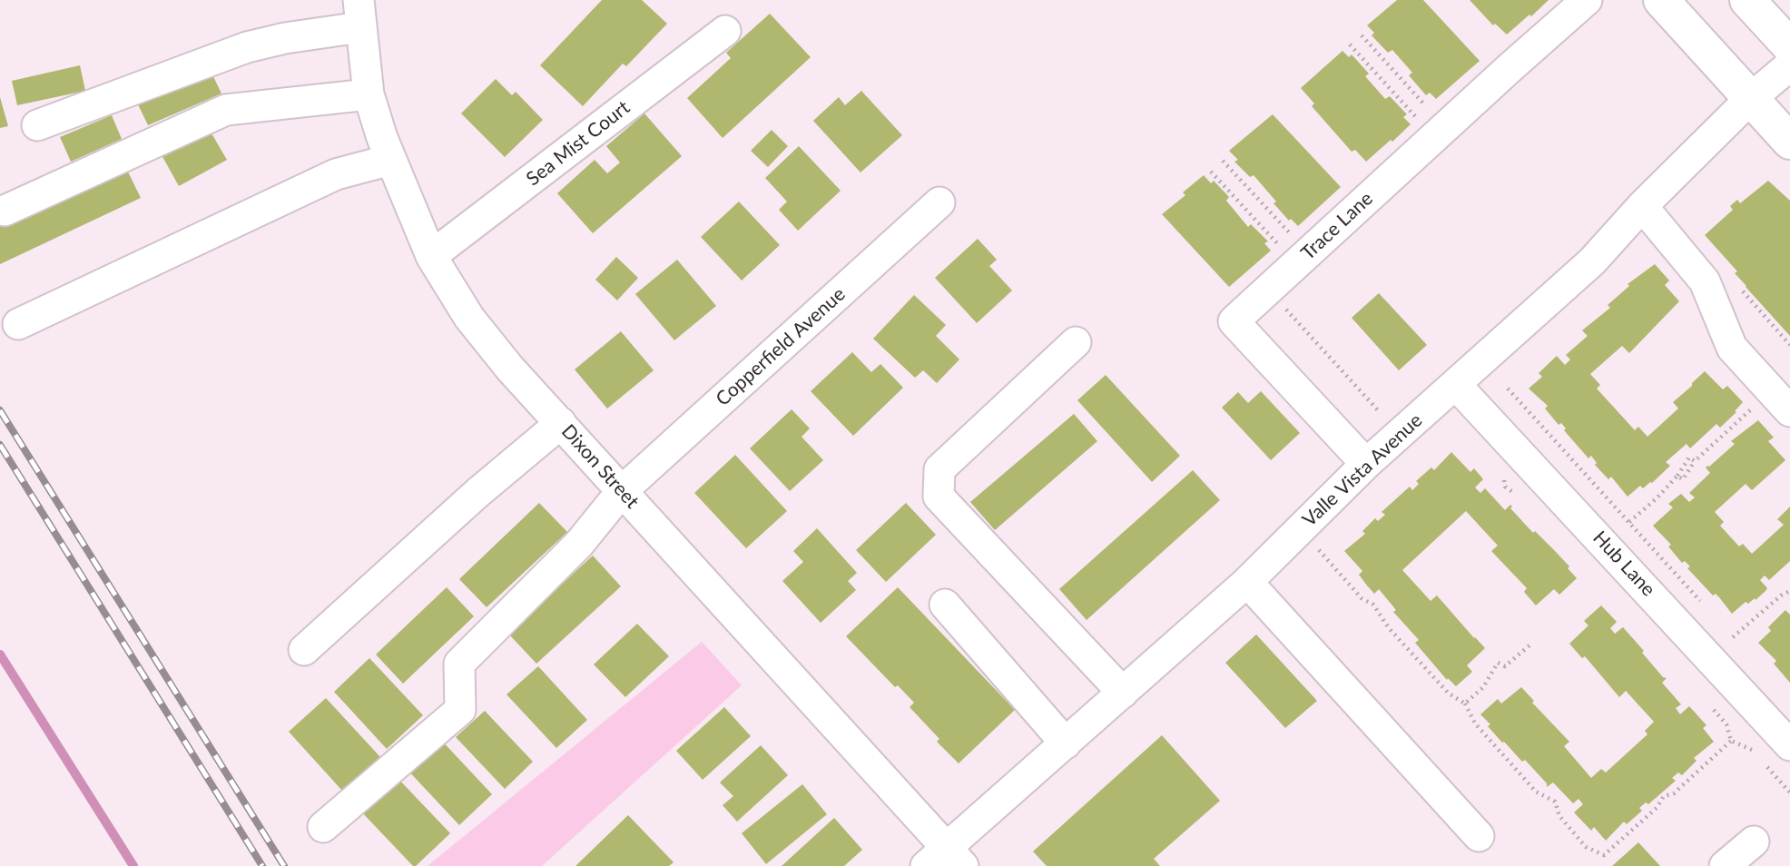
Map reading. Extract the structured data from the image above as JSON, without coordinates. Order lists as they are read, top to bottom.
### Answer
{
  "streets": {
    "street": [
      "Sea Mist Court",
      "Trace Lane",
      "Copperfield Avenue",
      "Dixon Street",
      "Valle Vista Avenue",
      "Hub Lane"
    ]
  },
  "crossings": [
    ["Sea Mist Court", "Dixon Street"],
    ["Trace Lane", "Valle Vista Avenue"],
    ["Copperfield Avenue", "Dixon Street"],
    ["Dixon Street", "Valle Vista Avenue"],
    ["Valle Vista Avenue", "Hub Lane"]
  ]
}
